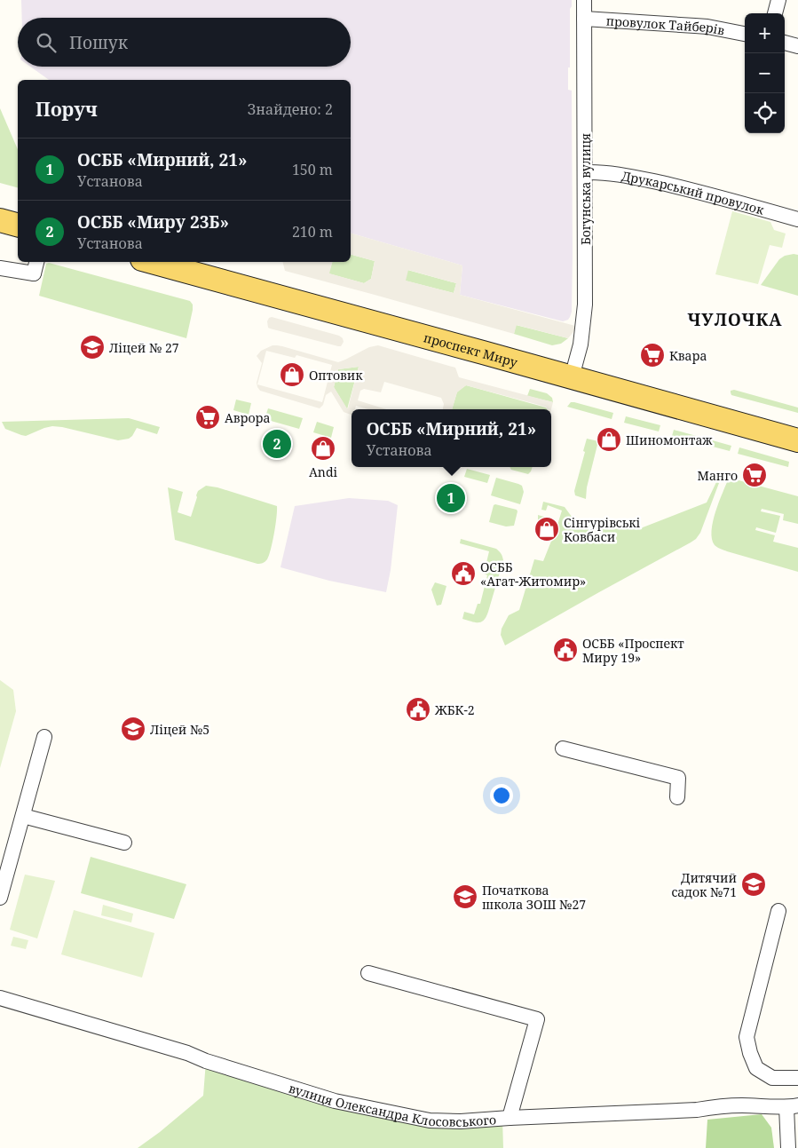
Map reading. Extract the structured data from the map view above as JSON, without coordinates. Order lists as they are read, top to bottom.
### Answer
{
  "streets": {
    "main road": ["проспект Миру"],
    "street": [
      "провулок Тайберів",
      "Богунська вулиця",
      "Друкарський провулок",
      "вулиця Олександра Клосовського"
    ]
  },
  "crossings": [
    ["провулок Тайберів", "Богунська вулиця"],
    ["Богунська вулиця", "Друкарський провулок"],
    ["Богунська вулиця", "проспект Миру"]
  ],
  "districts": ["ЧУЛОЧКА"],
  "places": {
    "school or university": [
      "Ліцей № 27",
      "Ліцей №5",
      "Дитячий садок №71",
      "Початкова школа ЗОШ №27"
    ],
    "supermarket": ["Квара", "Аврора", "Манго"],
    "shop": [
      "Оптовик",
      "Шиномонтаж",
      "Andi",
      "Сінгурівські Ковбаси"
    ],
    "public building": ["ОСББ «Агат-Житомир»", "ОСББ «Проспект Миру 19»", "ЖБК-2"]
  },
  "page": {
    "map_buttons": ["+", "−"],
    "search": "Пошук",
    "heading": ["Поруч", "Знайдено: 2"],
    "list": [
      {
        "mark": "1",
        "name": "ОСББ «Мирний, 21»",
        "note": "Установа",
        "value": "150 m"
      },
      {
        "mark": "2",
        "name": "ОСББ «Миру 23Б»",
        "note": "Установа",
        "value": "210 m"
      }
    ],
    "popup": ["ОСББ «Мирний, 21»", "Установа"],
    "pins": ["2", "1"]
  }
}
